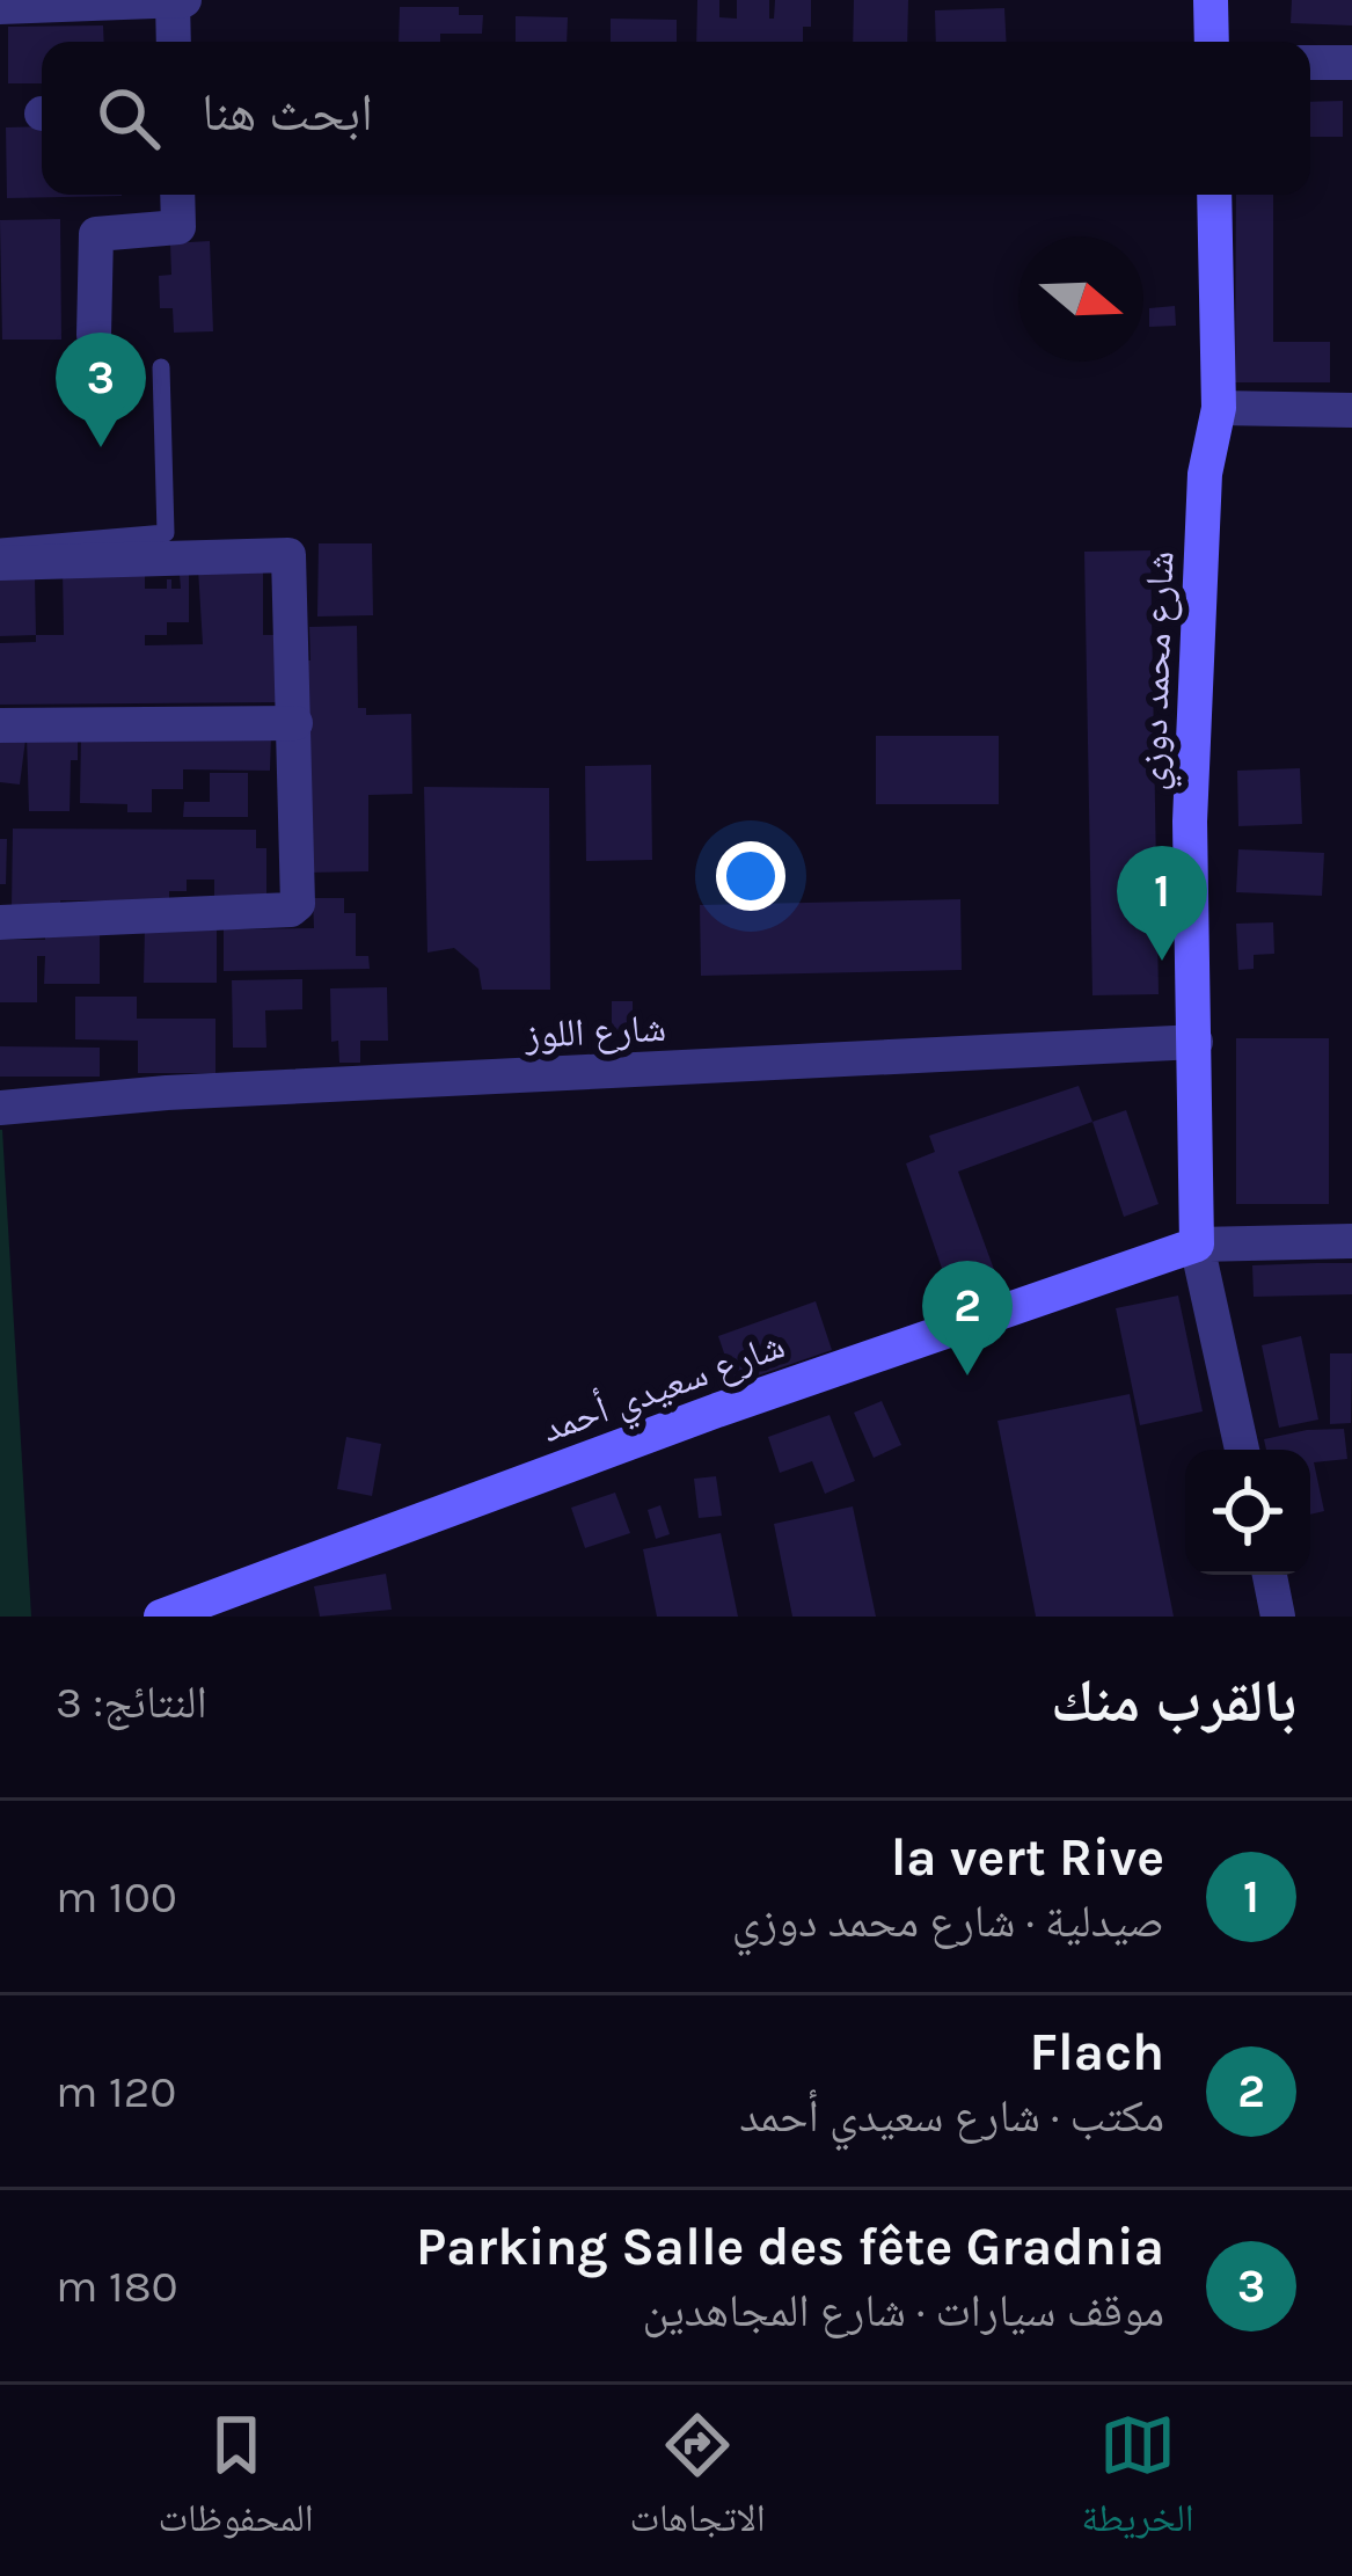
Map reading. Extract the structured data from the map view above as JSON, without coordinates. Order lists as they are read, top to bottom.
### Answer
{
  "streets": {
    "street": ["شارع محمد دوزي", "شارع اللوز", "شارع سعيدي أحمد"]
  },
  "crossings": [
    ["شارع محمد دوزي", "شارع اللوز"],
    ["شارع محمد دوزي", "شارع سعيدي أحمد"]
  ],
  "north": "right",
  "page": {
    "search": "ابحث هنا",
    "pins": ["3", "1", "2"],
    "heading": ["بالقرب منك", "النتائج: 3"],
    "list": [
      {
        "mark": "1",
        "name": "la vert Rive",
        "note": "صيدلية · شارع محمد دوزي",
        "value": "100 m"
      },
      {
        "mark": "2",
        "name": "Flach",
        "note": "مكتب · شارع سعيدي أحمد",
        "value": "120 m"
      },
      {
        "mark": "3",
        "name": "Parking Salle des fête Gradnia",
        "note": "موقف سيارات · شارع المجاهدين",
        "value": "180 m"
      }
    ],
    "nav": ["الخريطة", "الاتجاهات", "المحفوظات"]
  }
}
